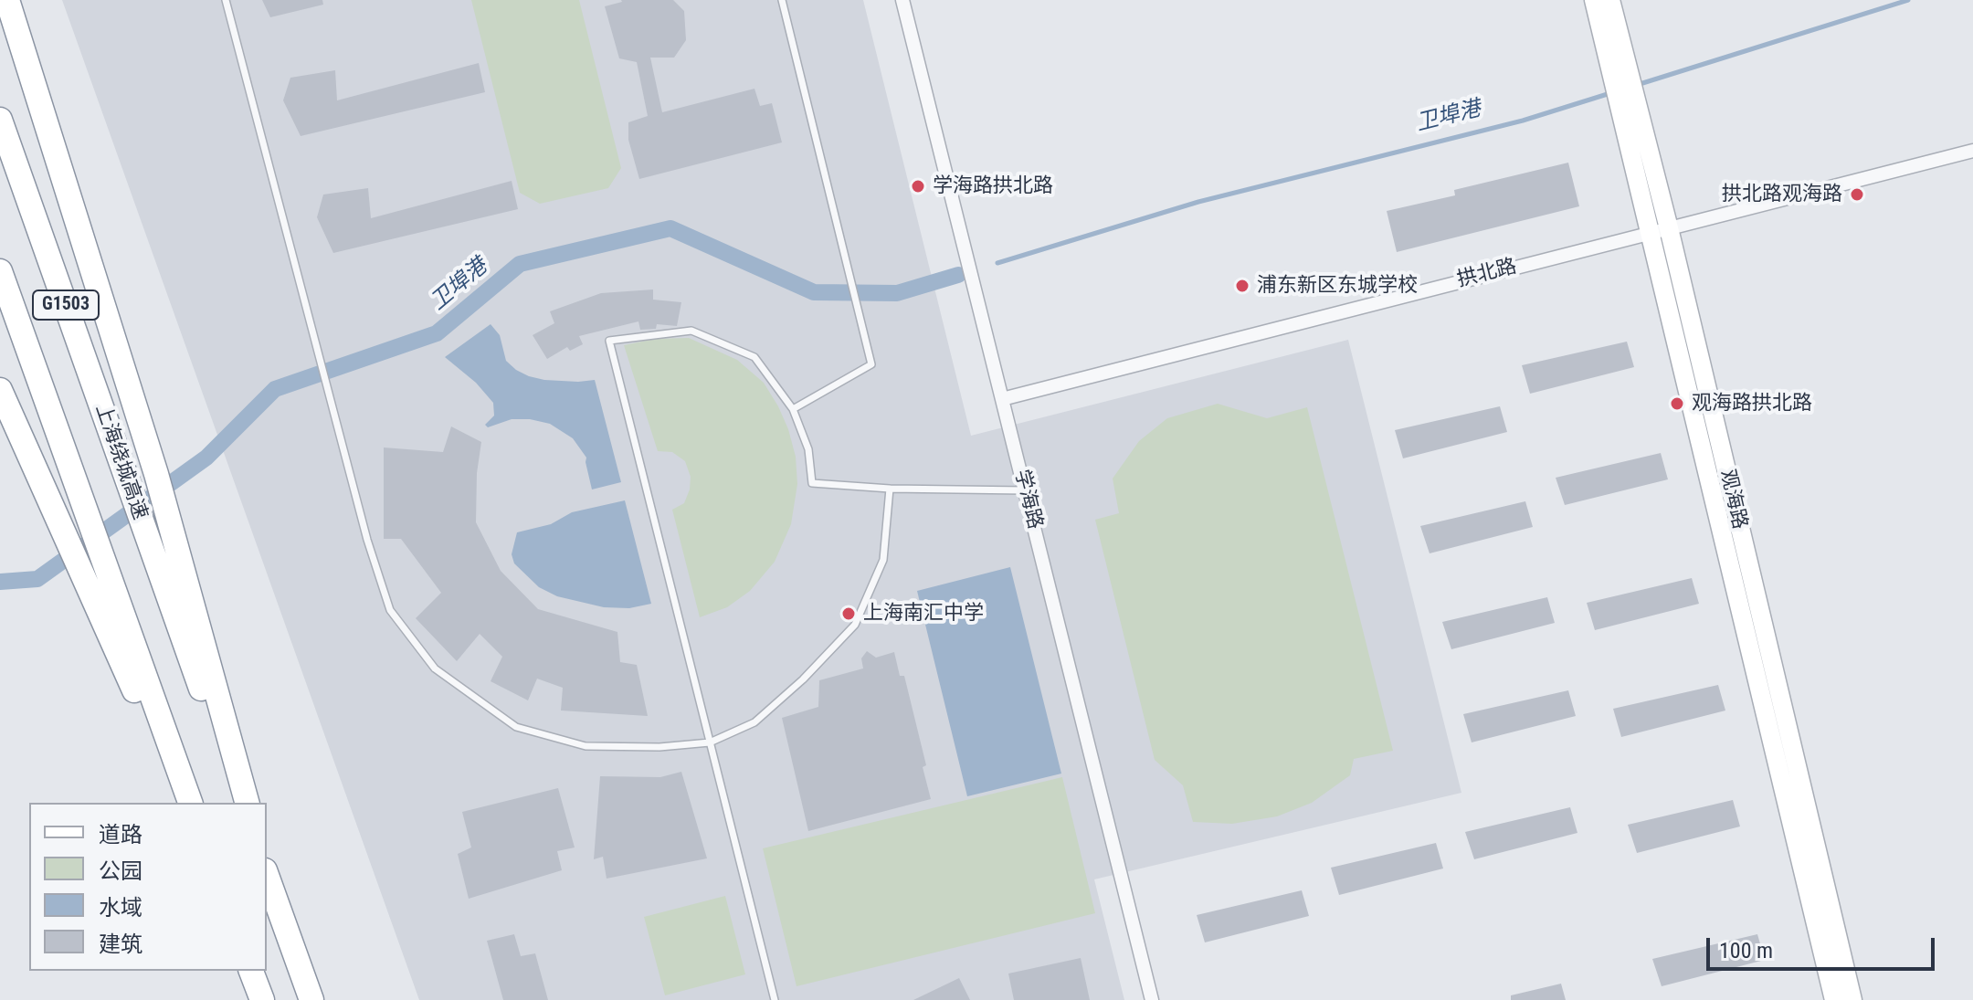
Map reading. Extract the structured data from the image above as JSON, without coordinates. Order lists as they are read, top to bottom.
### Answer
{
  "streets": {
    "highway": ["G1503", "上海绕城高速"],
    "main road": ["观海路"],
    "street": ["拱北路", "学海路"]
  },
  "crossings": [
    ["拱北路", "学海路"],
    ["拱北路", "观海路"]
  ],
  "water": ["卫埠港"],
  "places": [
    "学海路拱北路",
    "拱北路观海路",
    "浦东新区东城学校",
    "观海路拱北路",
    "上海南汇中学"
  ],
  "legend": [
    "道路",
    "公园",
    "水域",
    "建筑"
  ],
  "scale_bar": "100 m"
}
